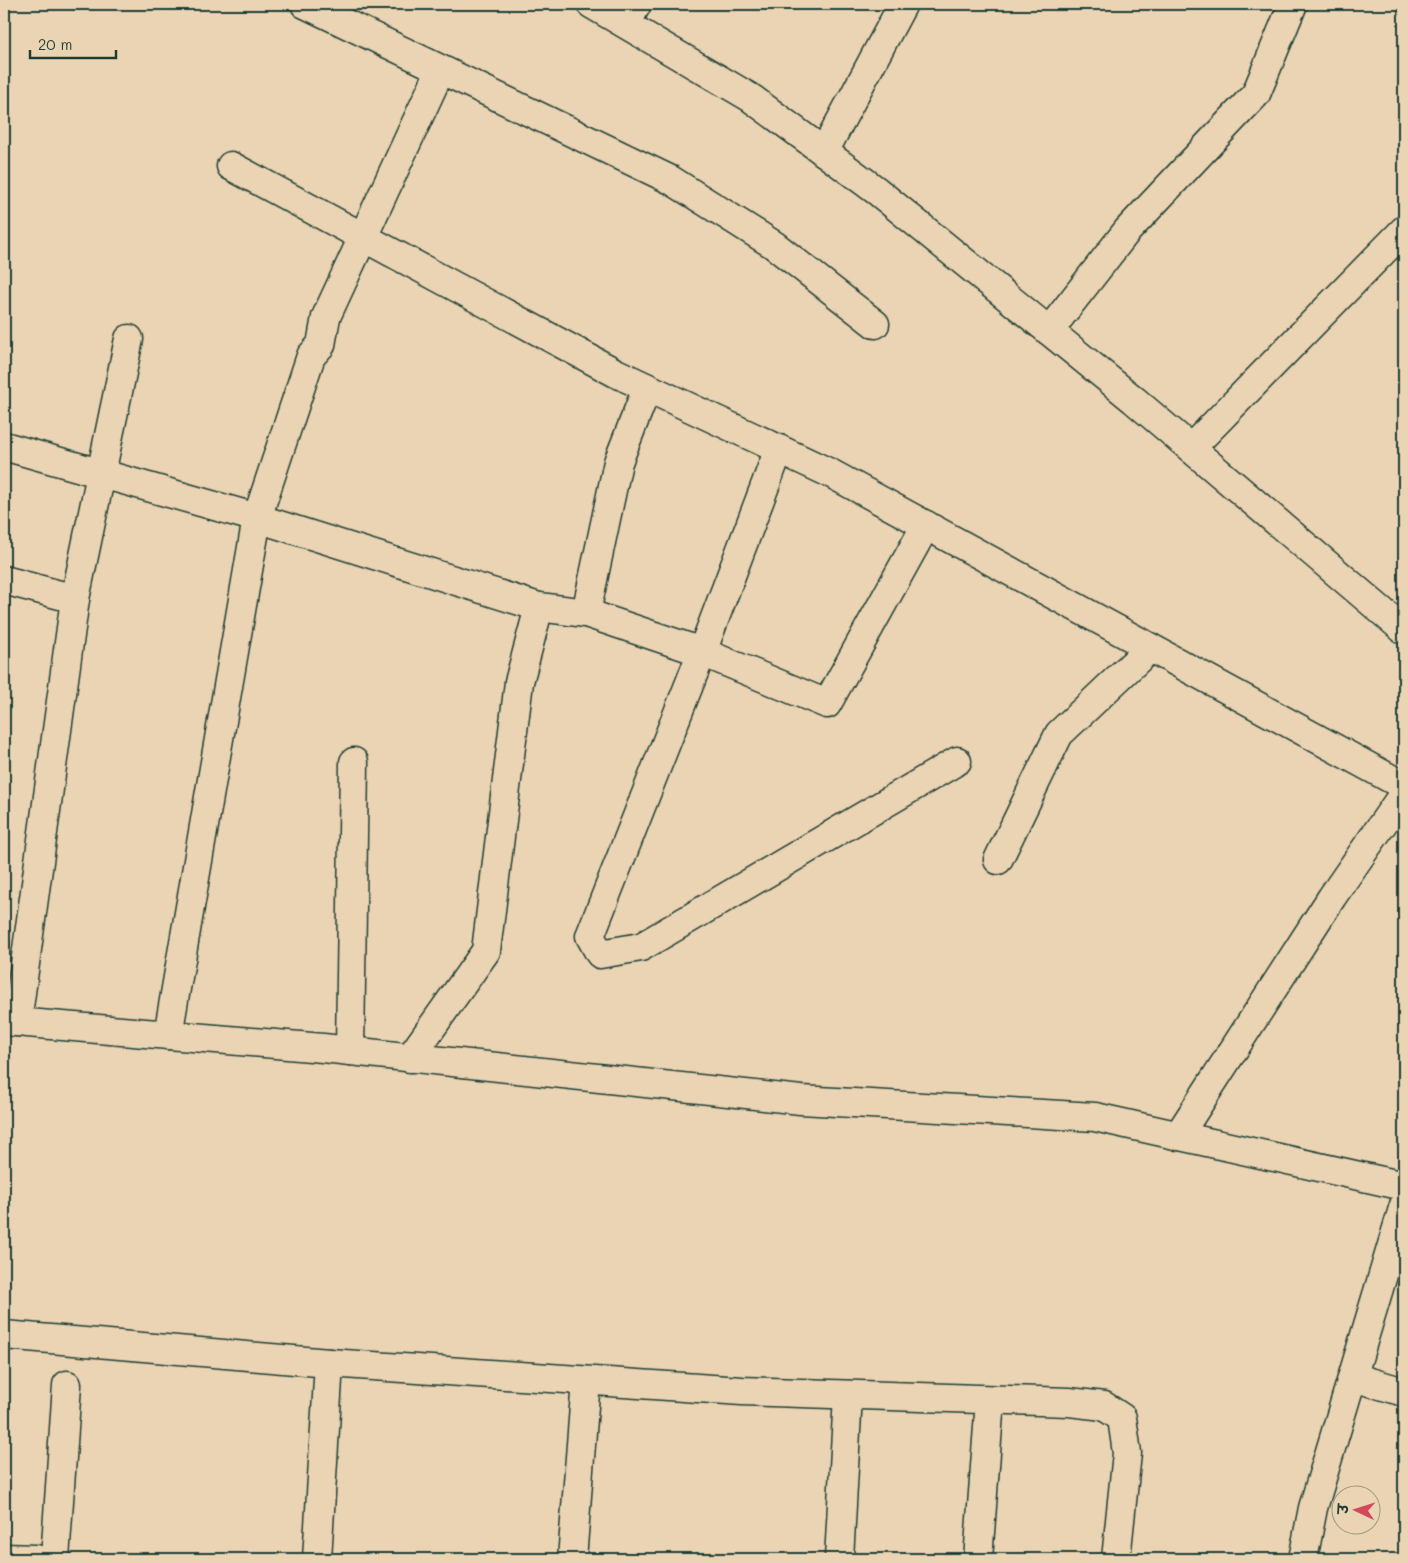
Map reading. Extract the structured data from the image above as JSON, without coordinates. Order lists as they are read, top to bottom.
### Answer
{
  "scale_bar": "20 m",
  "north": "left"
}
